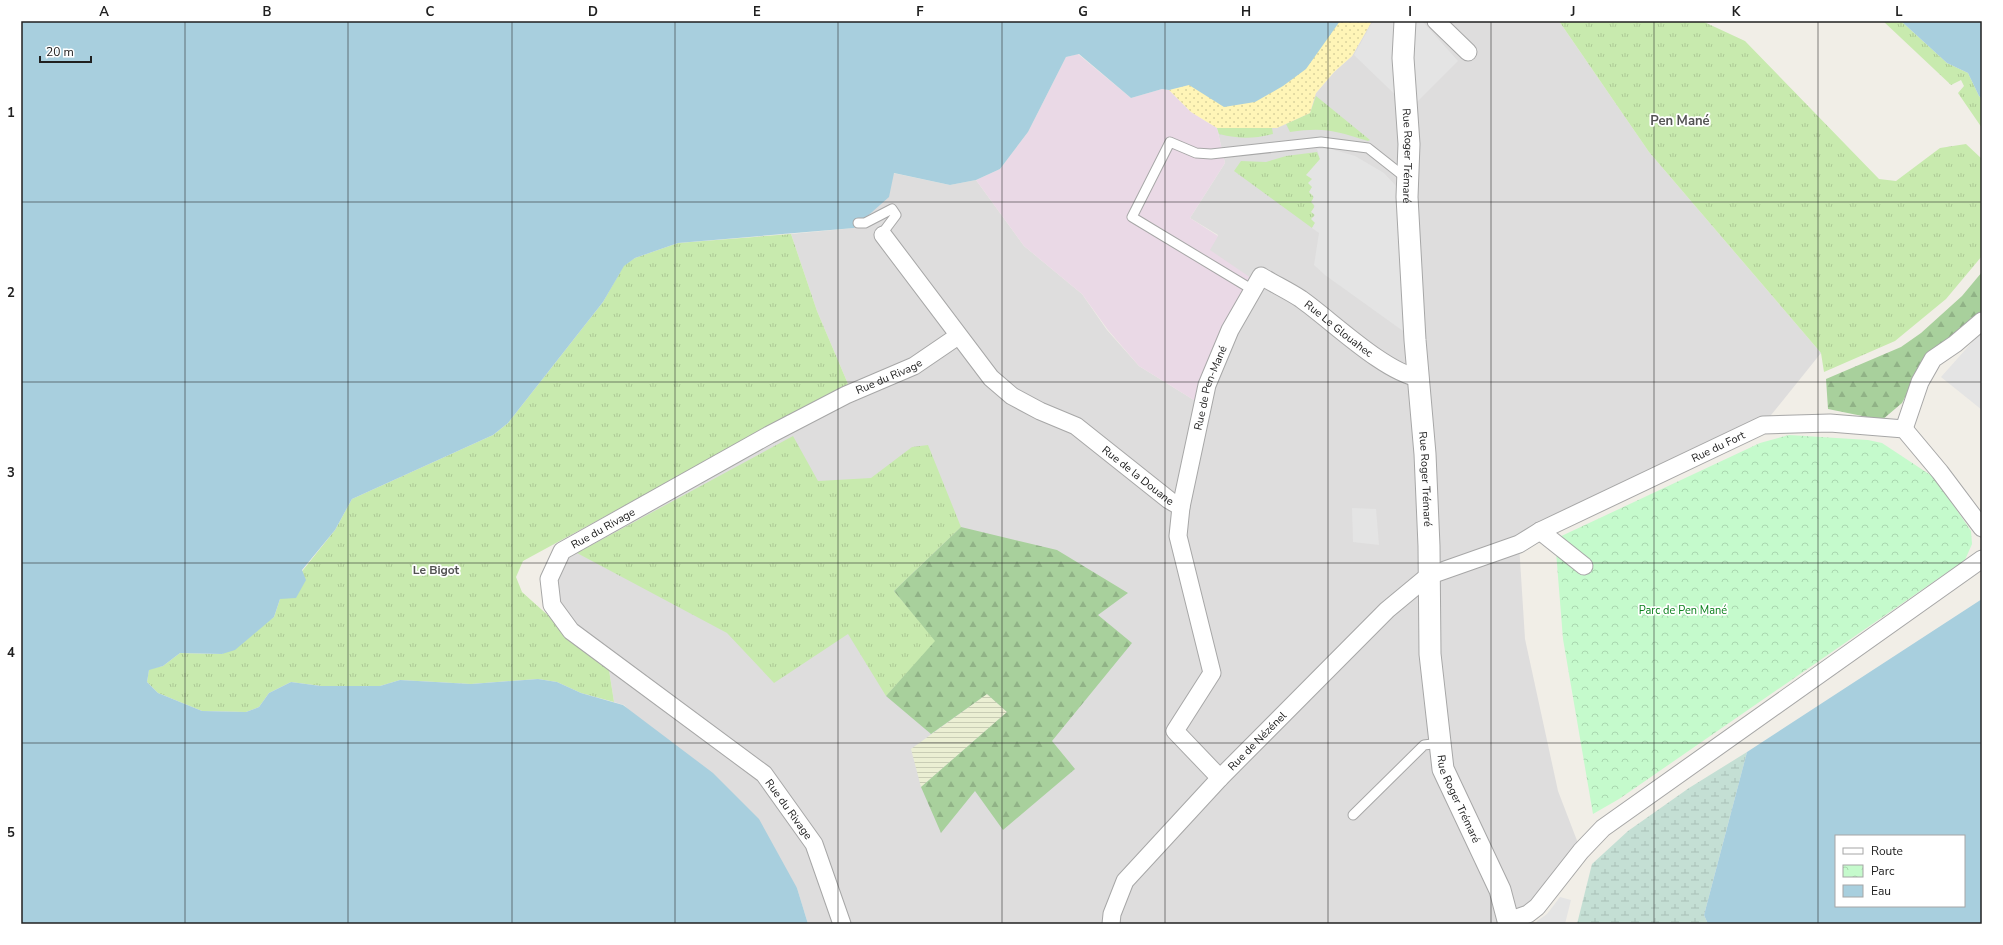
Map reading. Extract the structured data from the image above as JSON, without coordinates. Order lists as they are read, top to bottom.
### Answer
{
  "streets": {
    "street": [
      "Rue Roger Trémaré",
      "Rue Le Glouahec",
      "Rue du Rivage",
      "Rue de Pen-Mané",
      "Rue du Fort",
      "Rue de la Douane",
      "Rue de Nézénel"
    ]
  },
  "crossings": [
    ["Rue Roger Trémaré", "Rue Le Glouahec"],
    ["Rue Roger Trémaré", "Rue du Fort"],
    ["Rue Roger Trémaré", "Rue de Nézénel"],
    ["Rue Le Glouahec", "Rue de Pen-Mané"],
    ["Rue du Rivage", "Rue de la Douane"],
    ["Rue de Pen-Mané", "Rue de la Douane"],
    ["Rue du Fort", "Rue de Nézénel"],
    ["Rue de la Douane", "Rue de Nézénel"]
  ],
  "districts": ["Pen Mané", "Le Bigot"],
  "parks": ["Parc de Pen Mané"],
  "legend": ["Route", "Parc", "Eau"],
  "scale_bar": "20 m",
  "grid": {
    "columns": [
      "A",
      "B",
      "C",
      "D",
      "E",
      "F",
      "G",
      "H",
      "I",
      "J",
      "K",
      "L"
    ],
    "rows": [
      "1",
      "2",
      "3",
      "4",
      "5"
    ]
  }
}
